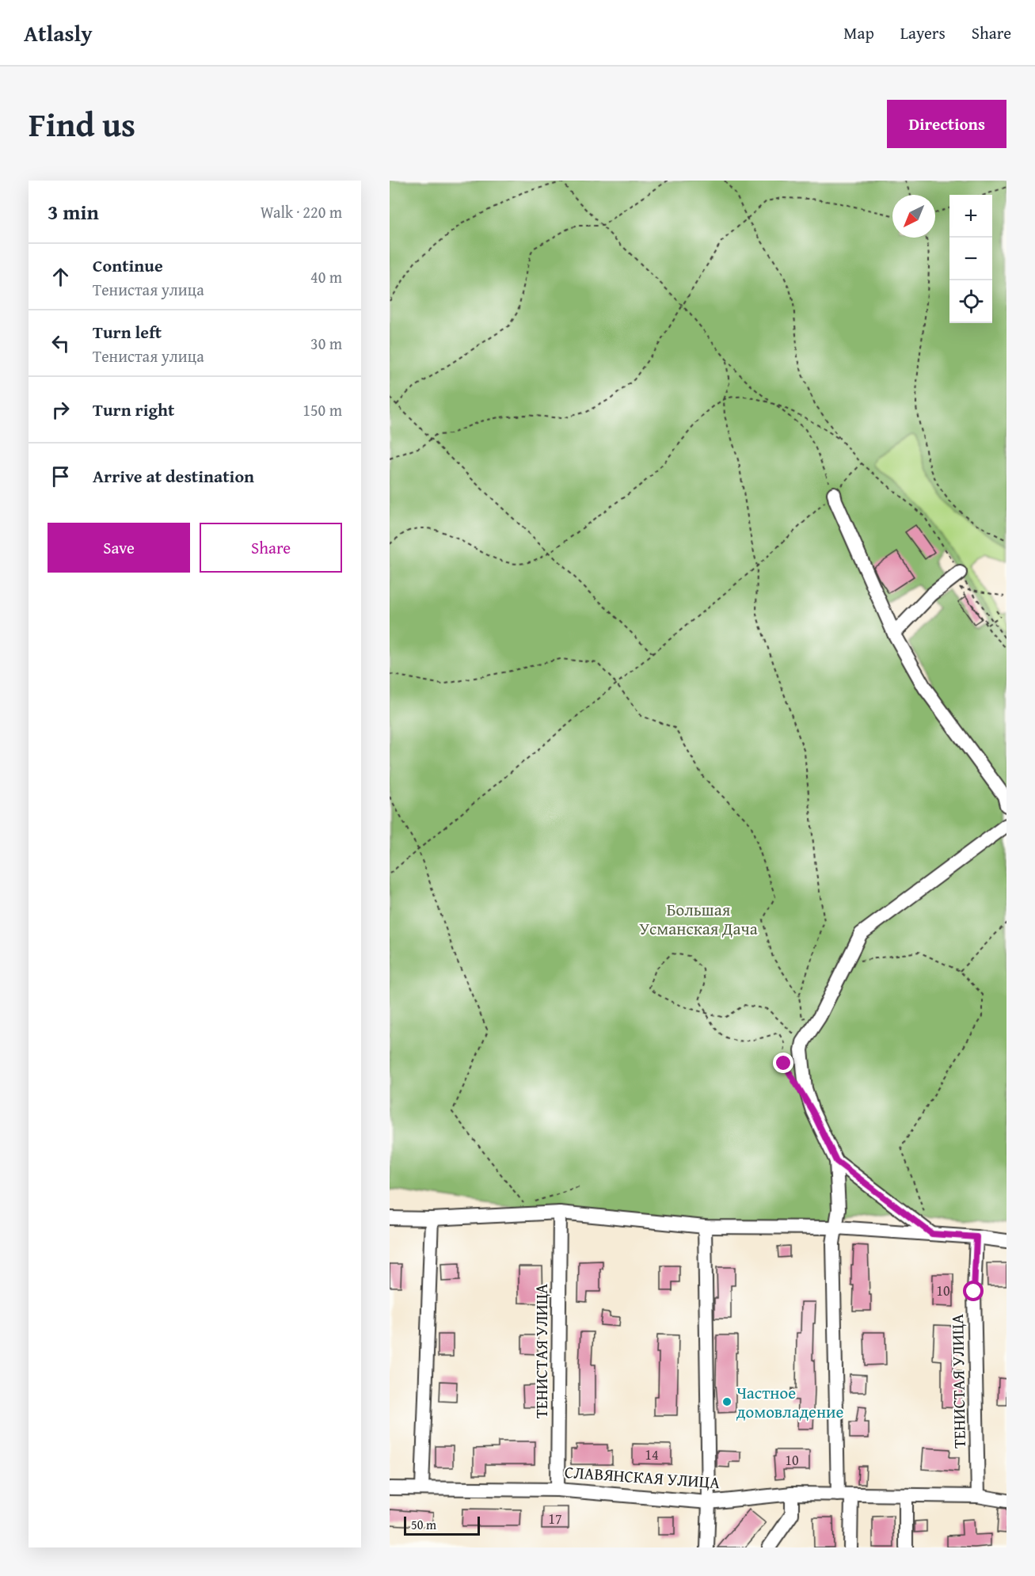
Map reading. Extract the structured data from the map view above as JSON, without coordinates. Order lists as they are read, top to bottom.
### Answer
{
  "streets": {
    "street": ["ТЕНИСТАЯ УЛИЦА", "СЛАВЯНСКАЯ УЛИЦА"]
  },
  "crossings": [
    ["ТЕНИСТАЯ УЛИЦА", "СЛАВЯНСКАЯ УЛИЦА"]
  ],
  "parks": ["Большая Усманская Дача"],
  "places": ["Частное домовладение"],
  "house_numbers": [
    "10",
    "14",
    "10",
    "17"
  ],
  "scale_bar": "50 m",
  "north": "bottom left",
  "page": {
    "header": "Atlasly",
    "nav": ["Map", "Layers", "Share"],
    "title": "Find us",
    "buttons": [
      "Directions",
      ["Save", "Share"]
    ],
    "heading": ["3 min", "Walk · 220 m"],
    "map_buttons": ["+", "−"],
    "list": [
      ["Continue", "Тенистая улица", "40 m"],
      ["Turn left", "Тенистая улица", "30 m"],
      ["Turn right", "150 m"],
      "Arrive at destination"
    ],
    "scale": "50 m"
  }
}
